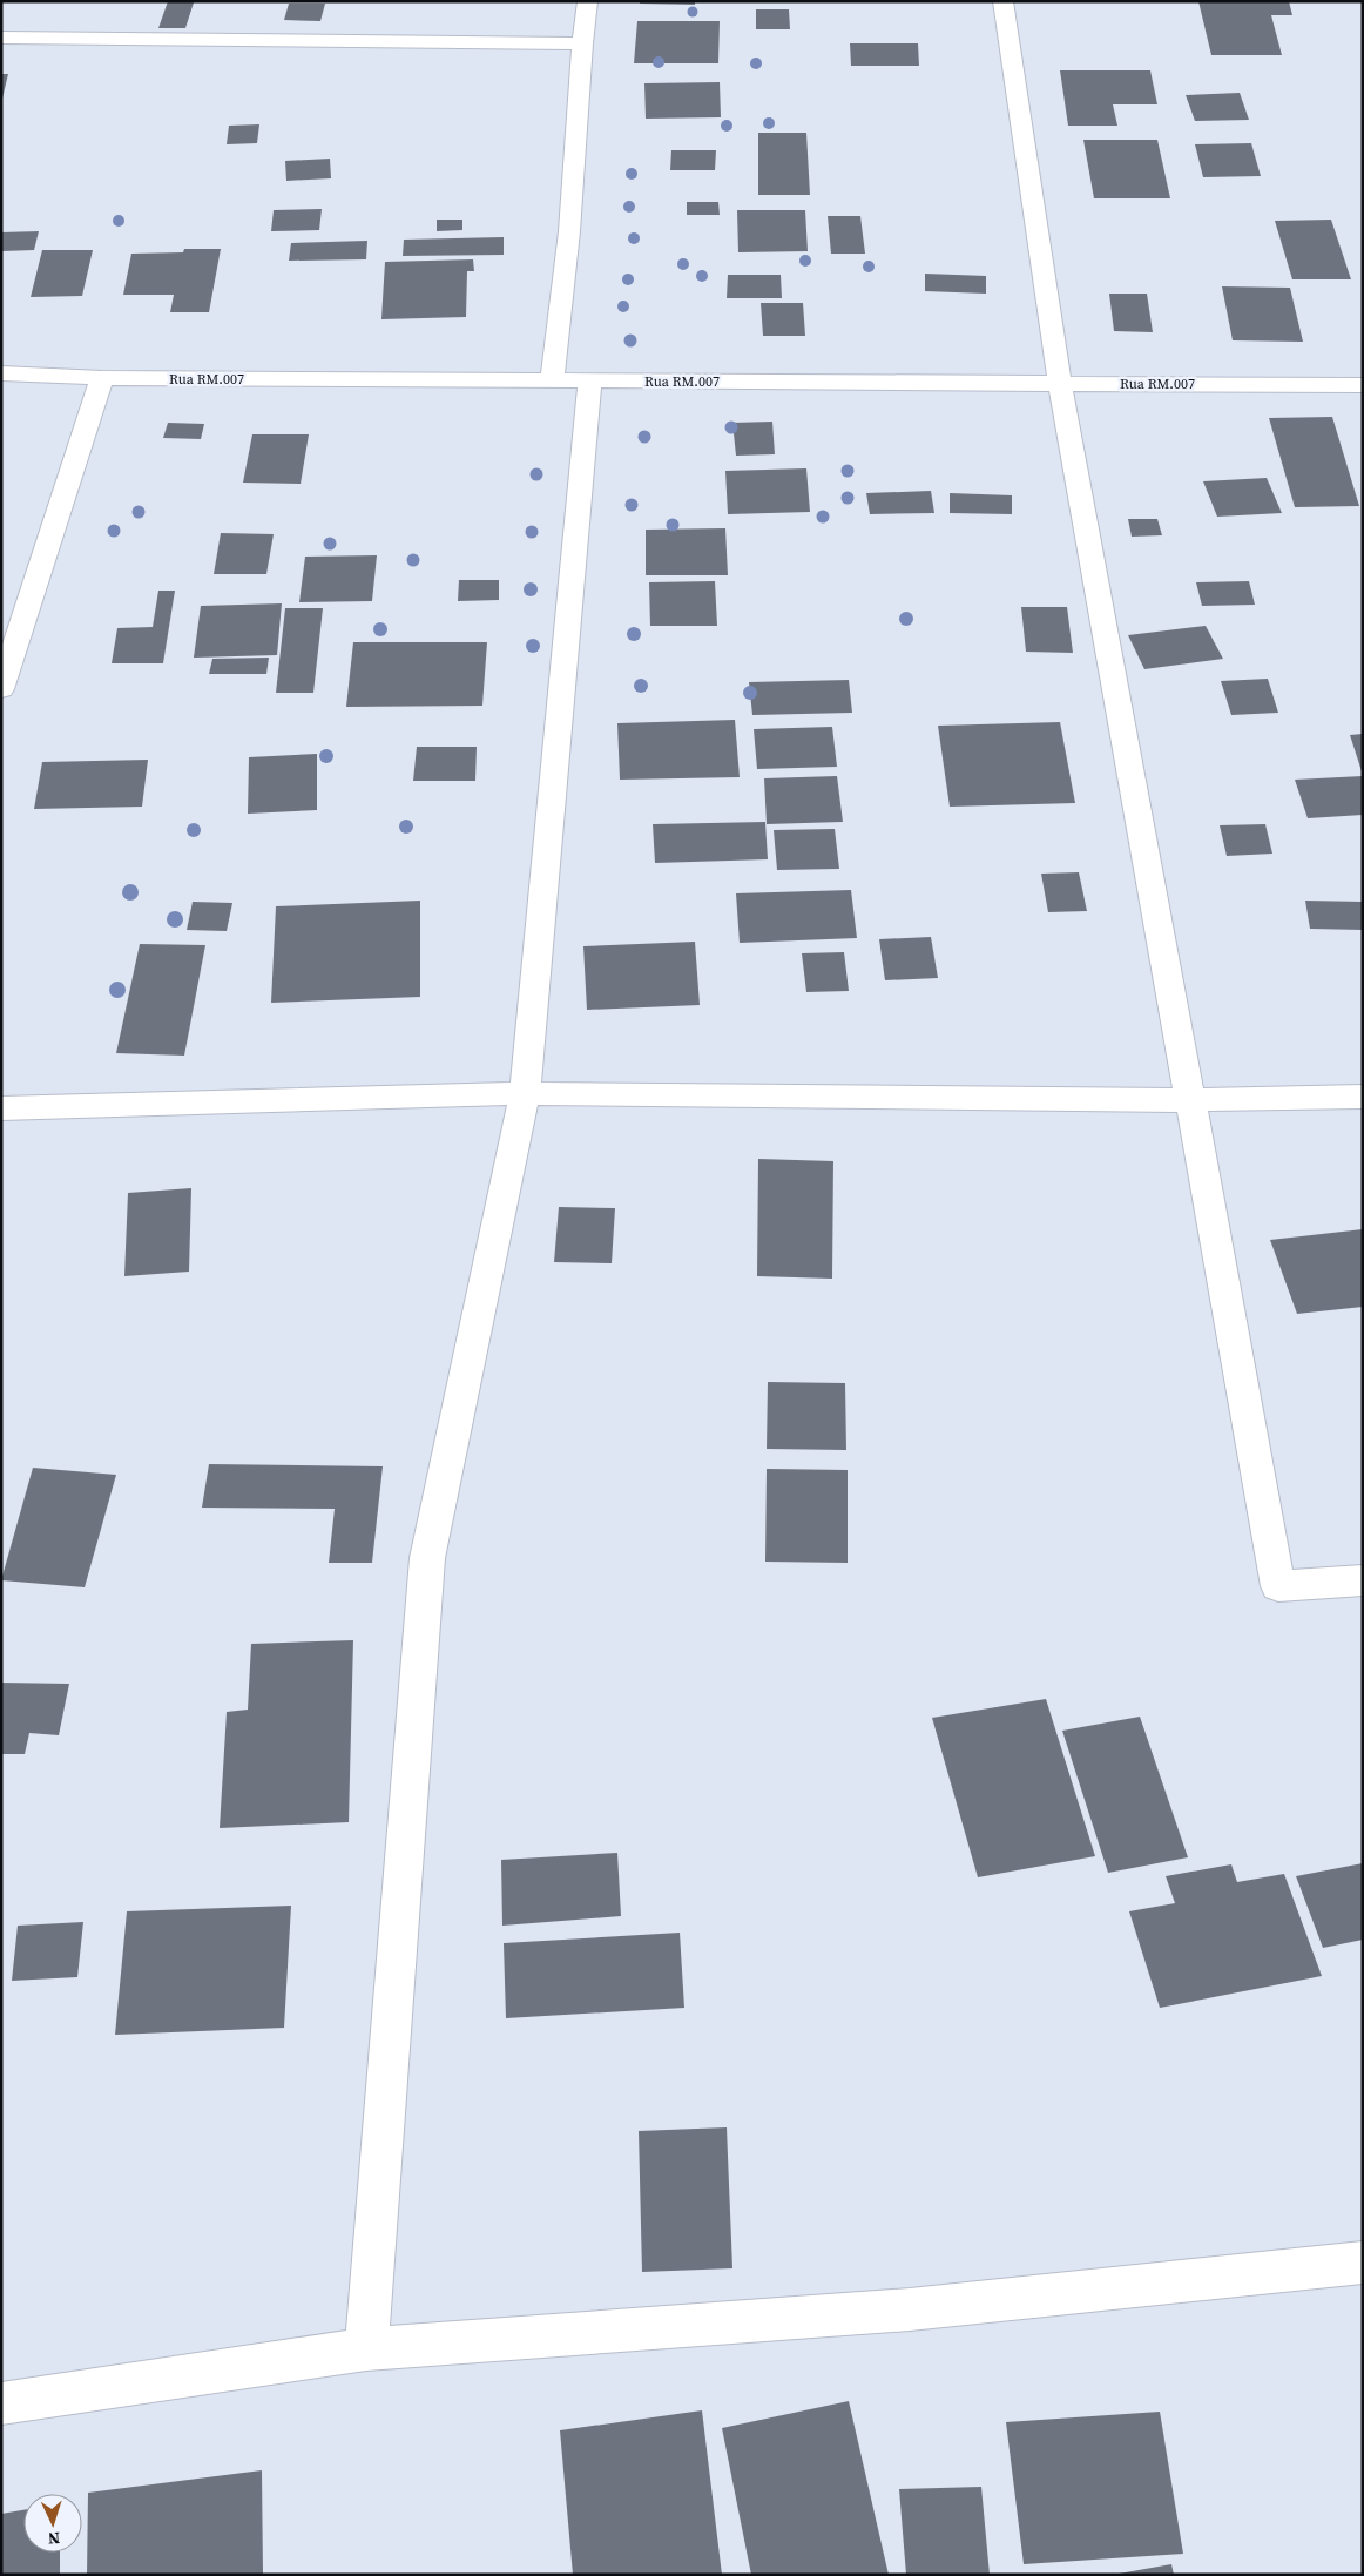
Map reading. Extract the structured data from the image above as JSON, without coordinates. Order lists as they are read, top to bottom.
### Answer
{
  "streets": {
    "street": ["Rua RM.007"]
  },
  "north": "bottom"
}
